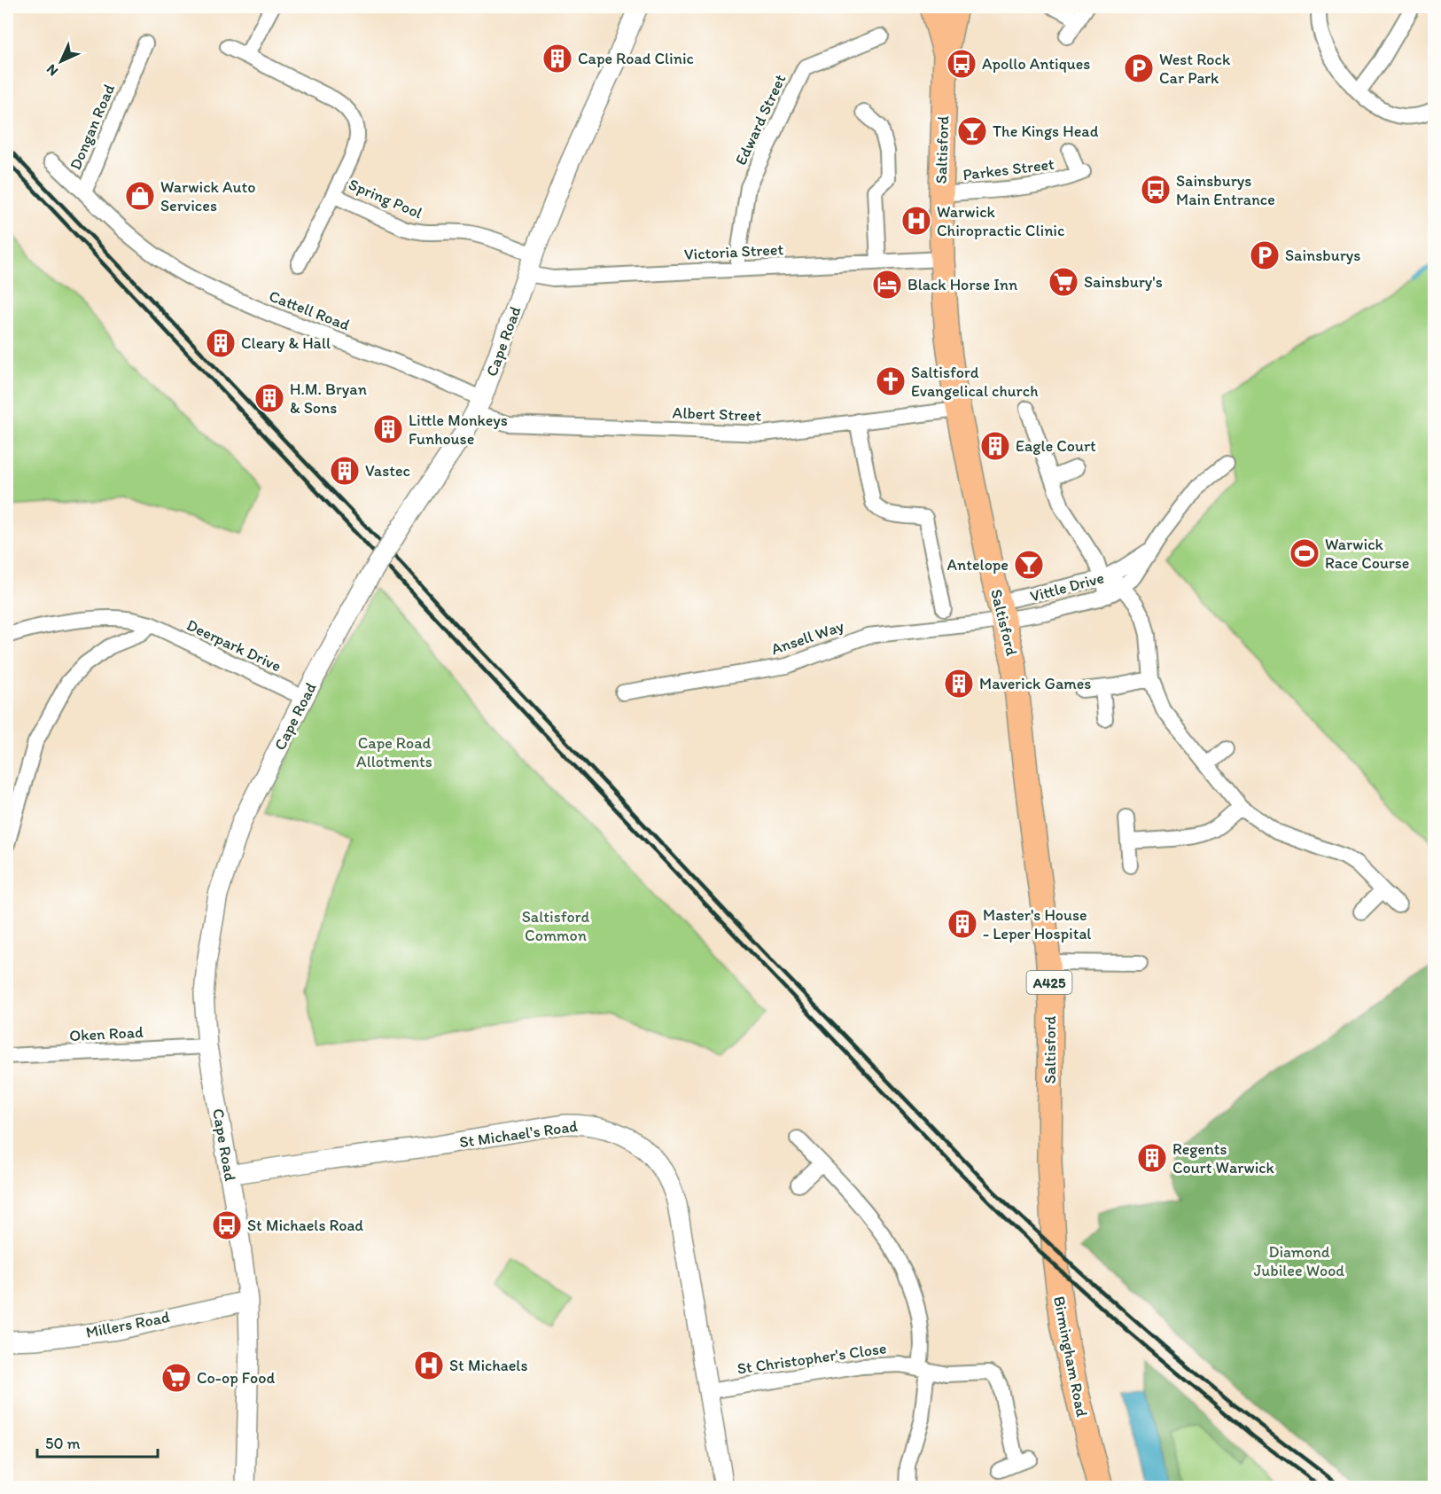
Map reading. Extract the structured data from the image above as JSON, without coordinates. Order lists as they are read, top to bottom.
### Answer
{
  "streets": {
    "main road": ["Saltisford", "A425", "Birmingham Road"],
    "street": [
      "Edward Street",
      "Dongan Road",
      "Parkes Street",
      "Spring Pool",
      "Victoria Street",
      "Cattell Road",
      "Cape Road",
      "Albert Street",
      "Vittle Drive",
      "Ansell Way",
      "Deerpark Drive",
      "Oken Road",
      "St Michael's Road",
      "Millers Road",
      "St Christopher's Close"
    ]
  },
  "crossings": [
    ["Edward Street", "Victoria Street"],
    ["Dongan Road", "Cattell Road"],
    ["Saltisford", "Parkes Street"],
    ["Saltisford", "Victoria Street"],
    ["Saltisford", "Albert Street"],
    ["Saltisford", "Vittle Drive"],
    ["Saltisford", "Ansell Way"],
    ["Saltisford", "A425"],
    ["Saltisford", "Birmingham Road"],
    ["Spring Pool", "Cape Road"],
    ["Victoria Street", "Cape Road"],
    ["Cattell Road", "Cape Road"],
    ["Cattell Road", "Albert Street"],
    ["Cape Road", "Albert Street"],
    ["Cape Road", "Deerpark Drive"],
    ["Cape Road", "Oken Road"],
    ["Cape Road", "St Michael's Road"],
    ["Cape Road", "Millers Road"],
    ["Vittle Drive", "Ansell Way"],
    ["St Michael's Road", "St Christopher's Close"]
  ],
  "parks": ["Cape Road Allotments", "Saltisford Common", "Diamond Jubilee Wood"],
  "places": {
    "building": [
      "Cape Road Clinic",
      "Cleary & Hall",
      "H.M. Bryan & Sons",
      "Little Monkeys Funhouse",
      "Eagle Court",
      "Vastec",
      "Maverick Games",
      "Master's House - Leper Hospital",
      "Regents Court Warwick"
    ],
    "bus stop": ["Apollo Antiques", "Sainsburys Main Entrance", "St Michaels Road"],
    "parking": ["West Rock Car Park", "Sainsburys"],
    "bar": ["The Kings Head", "Antelope"],
    "shop": ["Warwick Auto Services"],
    "hospital": ["Warwick Chiropractic Clinic", "St Michaels"],
    "supermarket": ["Sainsbury's", "Co-op Food"],
    "hotel": ["Black Horse Inn"],
    "church": ["Saltisford Evangelical church"],
    "sports": ["Warwick Race Course"]
  },
  "scale_bar": "50 m",
  "north": "bottom left"
}
